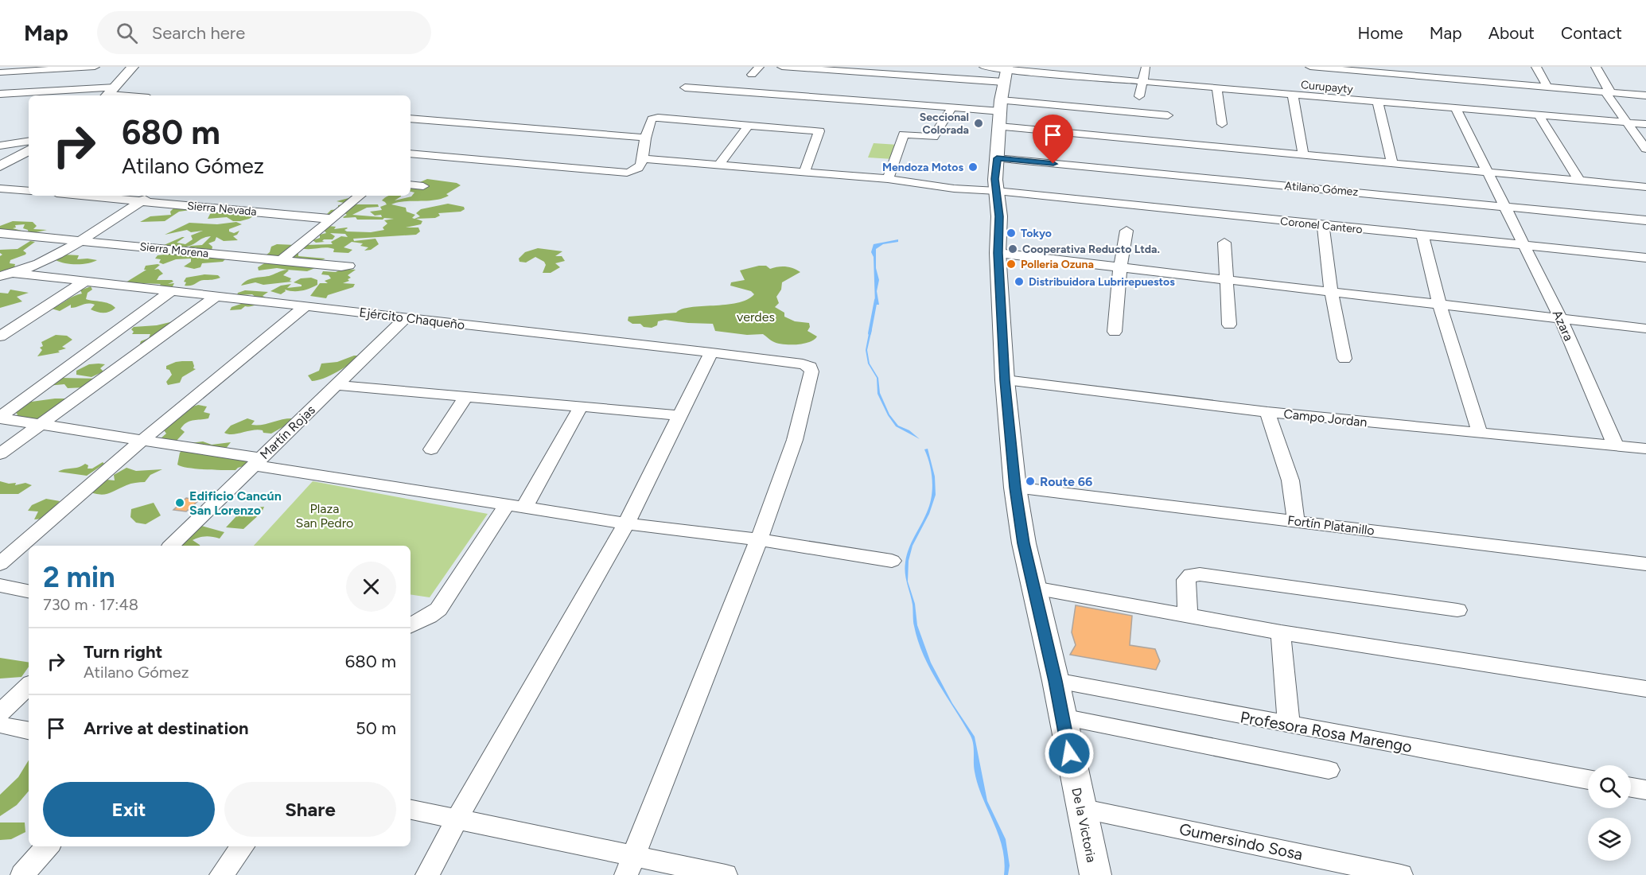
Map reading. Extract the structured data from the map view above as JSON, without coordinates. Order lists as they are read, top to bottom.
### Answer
{
  "streets": {
    "main road": ["De la Victoria"],
    "street": [
      "Curupayty",
      "Atilano Gómez",
      "Sierra Nevada",
      "Coronel Cantero",
      "Sierra Morena",
      "Ejército Chaqueño",
      "Azara",
      "Campo Jordan",
      "Martín Rojas",
      "Fortín Platanillo",
      "Profesora Rosa Marengo",
      "Gumersindo Sosa"
    ]
  },
  "crossings": [
    ["Curupayty", "De la Victoria"],
    ["Atilano Gómez", "Azara"],
    ["Atilano Gómez", "De la Victoria"],
    ["Coronel Cantero", "Azara"],
    ["Coronel Cantero", "De la Victoria"],
    ["Ejército Chaqueño", "Martín Rojas"],
    ["Azara", "Campo Jordan"],
    ["Campo Jordan", "De la Victoria"],
    ["Fortín Platanillo", "De la Victoria"],
    ["Profesora Rosa Marengo", "De la Victoria"],
    ["De la Victoria", "Gumersindo Sosa"]
  ],
  "parks": ["verdes", "Plaza San Pedro"],
  "places": [
    "Seccional Colorada",
    "Mendoza Motos",
    "Tokyo",
    "Cooperativa Reducto Ltda.",
    "Polleria Ozuna",
    "Distribuidora Lubrirepuestos",
    "Route 66",
    "Edificio Cancún San Lorenzo"
  ],
  "page": {
    "header": "Map",
    "search": "Search here",
    "nav": [
      "Home",
      "Map",
      "About",
      "Contact"
    ],
    "turn": ["680 m", "Atilano Gómez"],
    "heading": ["2 min", "730 m · 17:48"],
    "list": [
      {
        "name": "Turn right",
        "note": "Atilano Gómez",
        "value": "680 m"
      },
      {
        "name": "Arrive at destination",
        "value": "50 m"
      }
    ],
    "buttons": ["Exit", "Share"]
  }
}
